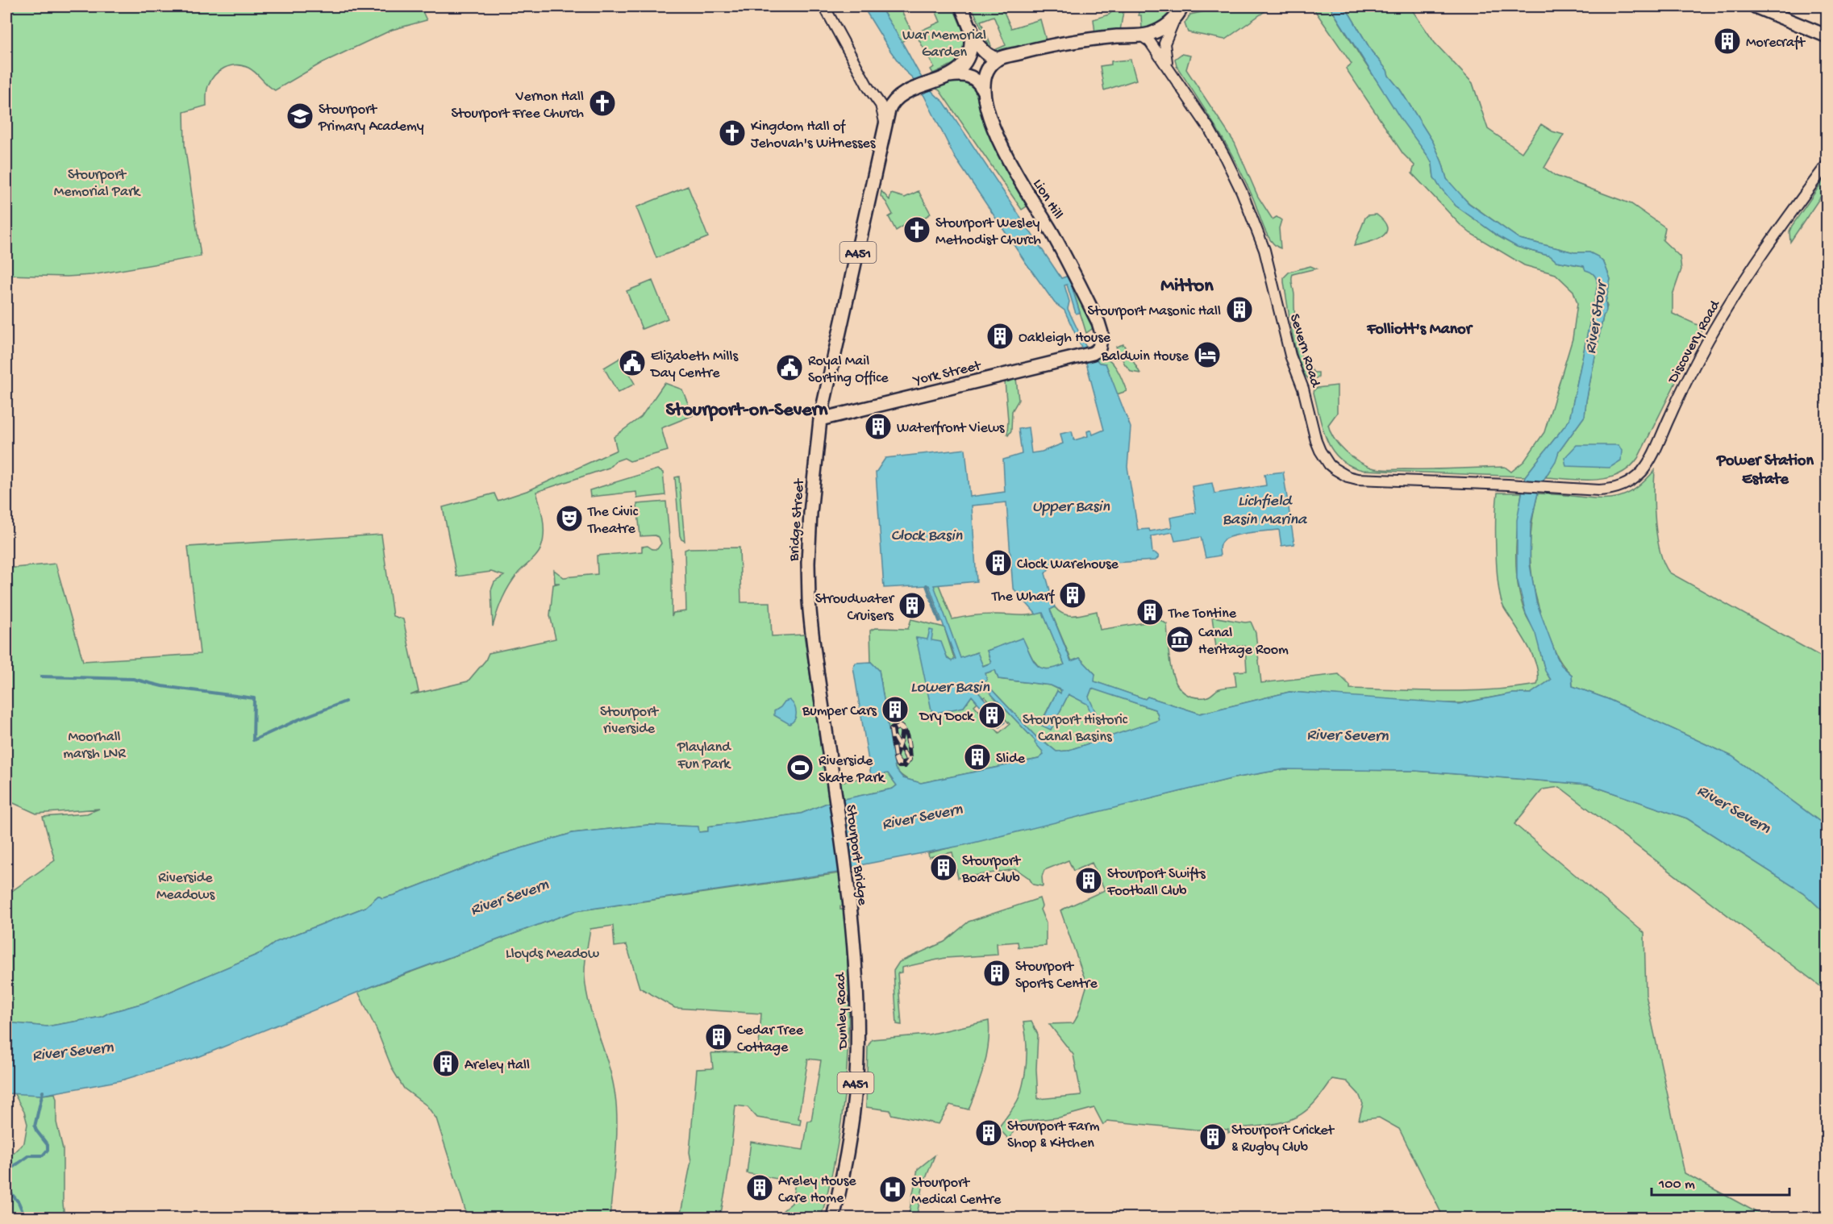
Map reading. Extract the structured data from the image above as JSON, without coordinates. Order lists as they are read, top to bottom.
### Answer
{
  "streets": {
    "main road": [
      "Lion Hill",
      "A451",
      "York Street",
      "Bridge Street",
      "Stourport Bridge",
      "Dunley Road"
    ],
    "street": ["Discovery Road", "Severn Road"]
  },
  "crossings": [
    ["Lion Hill", "York Street"],
    ["A451", "York Street"],
    ["A451", "Bridge Street"],
    ["Discovery Road", "Severn Road"],
    ["York Street", "Bridge Street"],
    ["Bridge Street", "Stourport Bridge"],
    ["Stourport Bridge", "Dunley Road"]
  ],
  "districts": [
    "Mitton",
    "Folliott's Manor",
    "Stourport-on-Severn",
    "Power Station Estate"
  ],
  "water": [
    "River Stour",
    "Lichfield Basin Marina",
    "Upper Basin",
    "Clock Basin",
    "Lower Basin",
    "River Severn"
  ],
  "parks": [
    "War Memorial Garden",
    "Stourport Memorial Park",
    "Stourport riverside",
    "Stourport Historic Canal Basins",
    "Moorhall marsh LNR",
    "Playland Fun Park",
    "Riverside Meadows",
    "Lloyds Meadow"
  ],
  "places": {
    "building": [
      "Morecraft",
      "Stourport Masonic Hall",
      "Oakleigh House",
      "Waterfront Views",
      "Clock Warehouse",
      "The Wharf",
      "Stroudwater Cruisers",
      "The Tontine",
      "Bumper Cars",
      "Dry Dock",
      "Slide",
      "Stourport Boat Club",
      "Stourport Swifts Football Club",
      "Stourport Sports Centre",
      "Cedar Tree Cottage",
      "Areley Hall",
      "Stourport Farm Shop & Kitchen",
      "Stourport Cricket & Rugby Club",
      "Areley House Care Home"
    ],
    "church": ["Vernon Hall Stourport Free Church", "Kingdom Hall of Jehovah's Witnesses", "Stourport Wesley Methodist Church"],
    "school or university": ["Stourport Primary Academy"],
    "hotel": ["Baldwin House"],
    "public building": ["Elizabeth Mills Day Centre", "Royal Mail Sorting Office"],
    "theatre": ["The Civic Theatre"],
    "museum": ["Canal Heritage Room"],
    "sports": ["Riverside Skate Park"],
    "hospital": ["Stourport Medical Centre"]
  },
  "scale_bar": "100 m"
}
